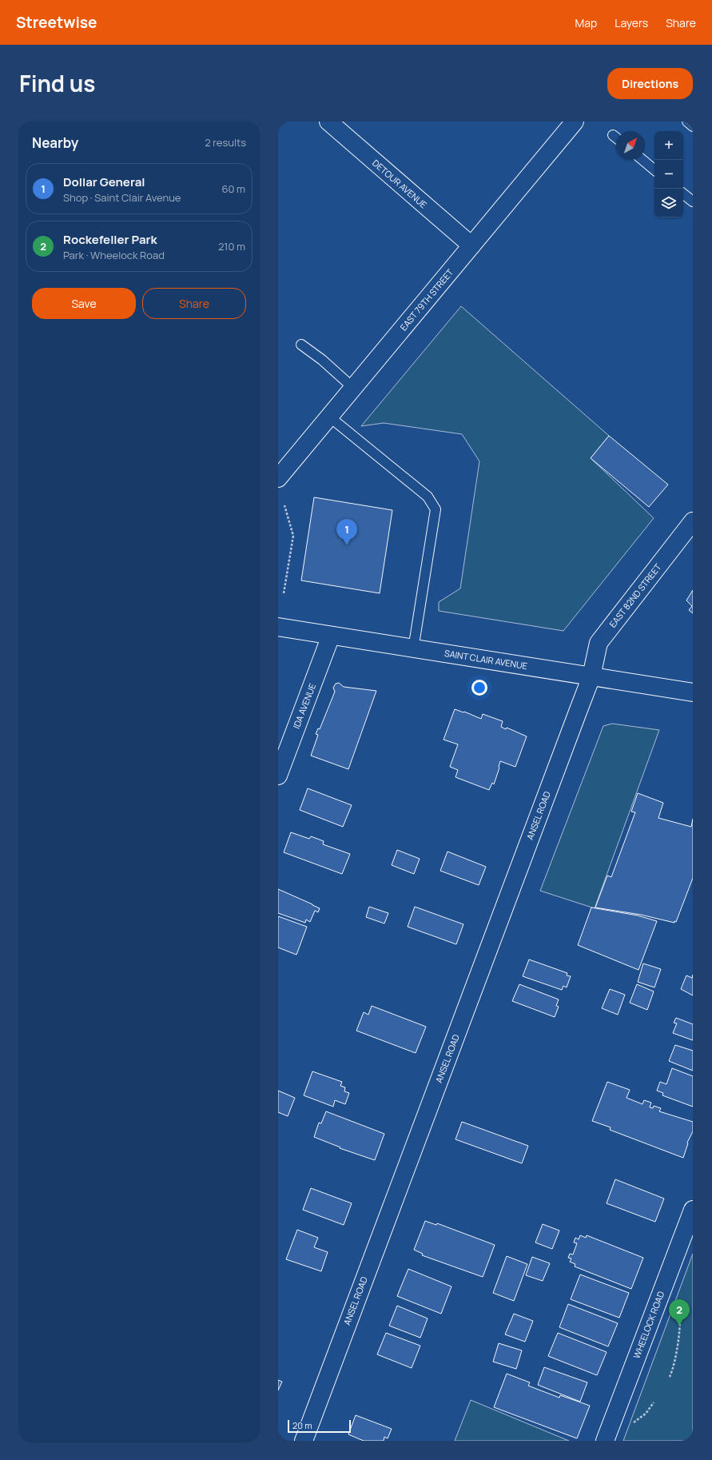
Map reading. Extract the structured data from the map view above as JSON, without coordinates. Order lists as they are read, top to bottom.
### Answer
{
  "streets": {
    "street": [
      "DETOUR AVENUE",
      "EAST 79TH STREET",
      "EAST 82ND STREET",
      "SAINT CLAIR AVENUE",
      "IDA AVENUE",
      "ANSEL ROAD",
      "WHEELOCK ROAD"
    ]
  },
  "crossings": [
    ["DETOUR AVENUE", "EAST 79TH STREET"],
    ["EAST 82ND STREET", "SAINT CLAIR AVENUE"],
    ["EAST 82ND STREET", "ANSEL ROAD"],
    ["SAINT CLAIR AVENUE", "IDA AVENUE"],
    ["SAINT CLAIR AVENUE", "ANSEL ROAD"]
  ],
  "scale_bar": "20 m",
  "north": "top right",
  "page": {
    "header": "Streetwise",
    "nav": ["Map", "Layers", "Share"],
    "title": "Find us",
    "buttons": [
      "Directions",
      ["Save", "Share"]
    ],
    "heading": ["Nearby", "2 results"],
    "map_buttons": ["+", "−"],
    "list": [
      {
        "mark": "1",
        "name": "Dollar General",
        "note": "Shop · Saint Clair Avenue",
        "value": "60 m"
      },
      {
        "mark": "2",
        "name": "Rockefeller Park",
        "note": "Park · Wheelock Road",
        "value": "210 m"
      }
    ],
    "pins": ["1", "2"],
    "scale": "20 m"
  }
}
